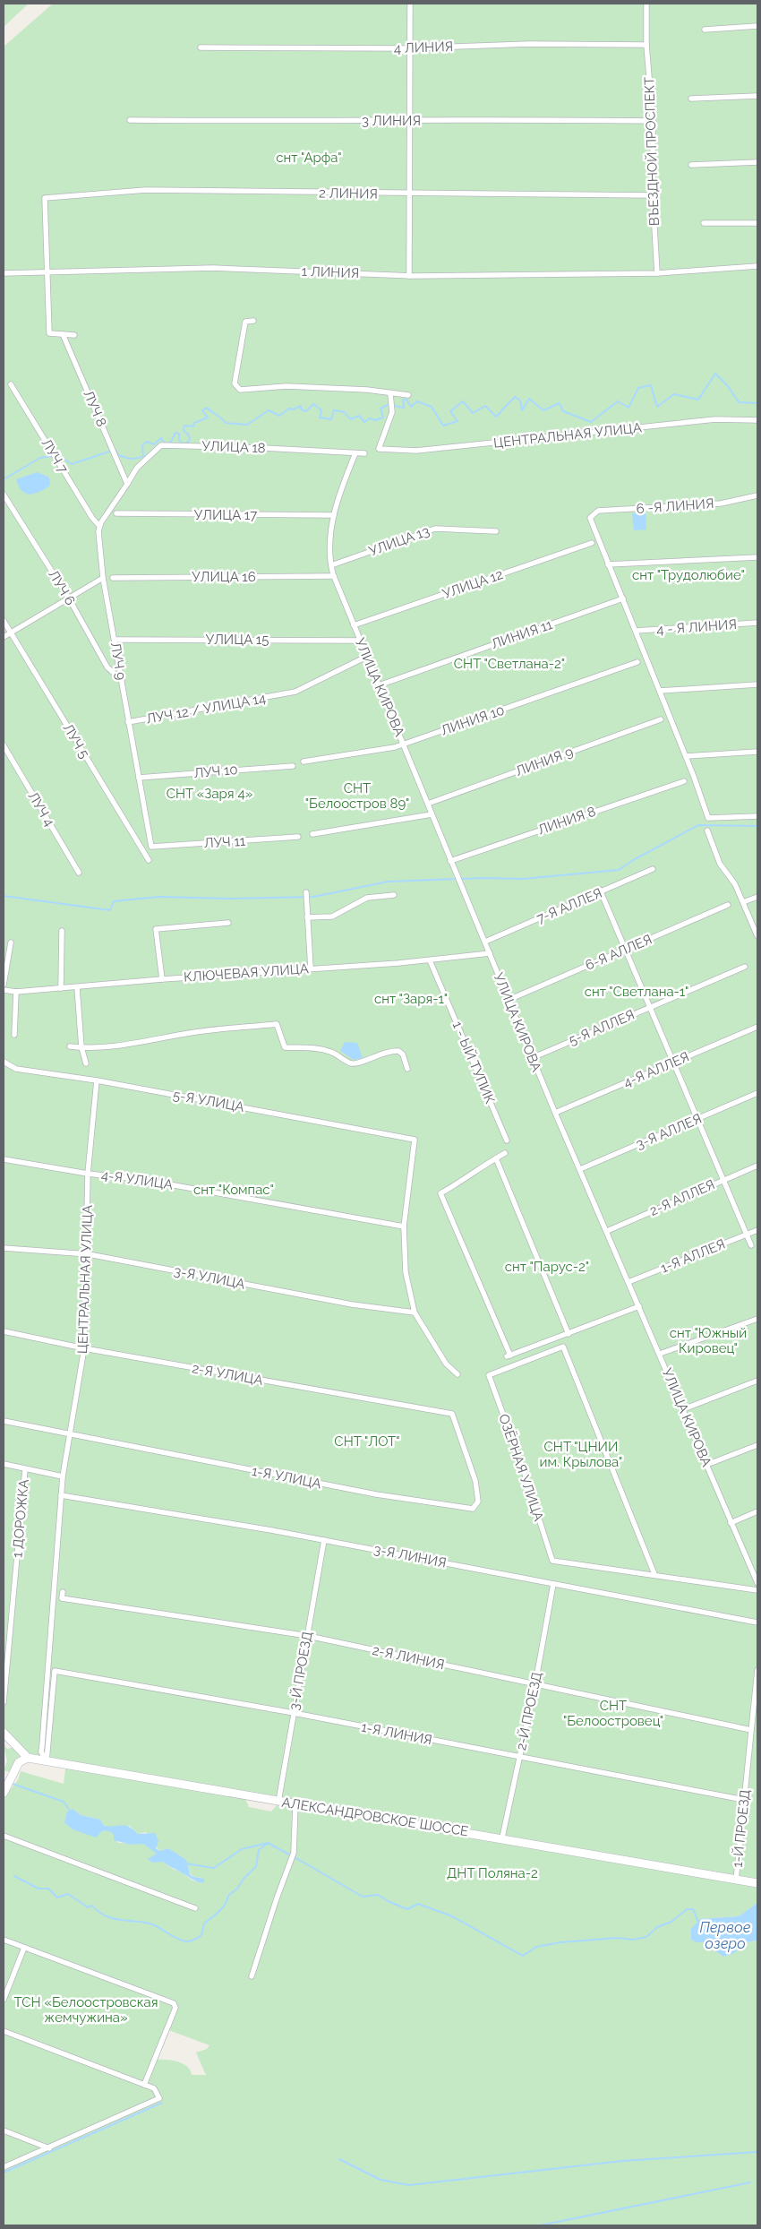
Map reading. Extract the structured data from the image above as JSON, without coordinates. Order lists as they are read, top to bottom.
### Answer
{
  "streets": {
    "street": [
      "4 ЛИНИЯ",
      "3 ЛИНИЯ",
      "ВЪЕЗДНОЙ ПРОСПЕКТ",
      "2 ЛИНИЯ",
      "1 ЛИНИЯ",
      "ЛУЧ 8",
      "ЦЕНТРАЛЬНАЯ УЛИЦА",
      "УЛИЦА 18",
      "ЛУЧ 7",
      "6 -Я ЛИНИЯ",
      "УЛИЦА 17",
      "УЛИЦА 13",
      "УЛИЦА 16",
      "УЛИЦА 12",
      "ЛУЧ 6",
      "4 - Я ЛИНИЯ",
      "ЛИНИЯ 11",
      "УЛИЦА 15",
      "ЛУЧ 9",
      "УЛИЦА КИРОВА",
      "ЛУЧ 12 / УЛИЦА 14",
      "ЛИНИЯ 10",
      "ЛУЧ 5",
      "ЛИНИЯ 9",
      "ЛУЧ 10",
      "ЛУЧ 4",
      "ЛИНИЯ 8",
      "ЛУЧ 11",
      "7-Я АЛЛЕЯ",
      "6-Я АЛЛЕЯ",
      "КЛЮЧЕВАЯ УЛИЦА",
      "5-Я АЛЛЕЯ",
      "1 - ЫЙ ТУПИК",
      "4-Я АЛЛЕЯ",
      "5-Я УЛИЦА",
      "3-Я АЛЛЕЯ",
      "4-Я УЛИЦА",
      "2-Я АЛЛЕЯ",
      "1-Я АЛЛЕЯ",
      "3-Я УЛИЦА",
      "2-Я УЛИЦА",
      "ОЗЁРНАЯ УЛИЦА",
      "1-Я УЛИЦА",
      "1 ДОРОЖКА",
      "3-Я ЛИНИЯ",
      "2-Я ЛИНИЯ",
      "3-Й ПРОЕЗД",
      "2-Й ПРОЕЗД",
      "1-Я ЛИНИЯ",
      "АЛЕКСАНДРОВСКОЕ ШОССЕ",
      "1-Й ПРОЕЗД"
    ]
  },
  "crossings": [
    ["4 ЛИНИЯ", "ВЪЕЗДНОЙ ПРОСПЕКТ"],
    ["3 ЛИНИЯ", "ВЪЕЗДНОЙ ПРОСПЕКТ"],
    ["ВЪЕЗДНОЙ ПРОСПЕКТ", "2 ЛИНИЯ"],
    ["ВЪЕЗДНОЙ ПРОСПЕКТ", "1 ЛИНИЯ"],
    ["2 ЛИНИЯ", "1 ЛИНИЯ"],
    ["ЛУЧ 8", "УЛИЦА 18"],
    ["ЦЕНТРАЛЬНАЯ УЛИЦА", "5-Я УЛИЦА"],
    ["ЦЕНТРАЛЬНАЯ УЛИЦА", "4-Я УЛИЦА"],
    ["ЦЕНТРАЛЬНАЯ УЛИЦА", "3-Я УЛИЦА"],
    ["ЦЕНТРАЛЬНАЯ УЛИЦА", "2-Я УЛИЦА"],
    ["ЦЕНТРАЛЬНАЯ УЛИЦА", "1-Я УЛИЦА"],
    ["ЦЕНТРАЛЬНАЯ УЛИЦА", "3-Я ЛИНИЯ"],
    ["ЦЕНТРАЛЬНАЯ УЛИЦА", "1-Я ЛИНИЯ"],
    ["ЦЕНТРАЛЬНАЯ УЛИЦА", "АЛЕКСАНДРОВСКОЕ ШОССЕ"],
    ["УЛИЦА 18", "УЛИЦА КИРОВА"],
    ["ЛУЧ 7", "ЛУЧ 9"],
    ["УЛИЦА 17", "УЛИЦА КИРОВА"],
    ["УЛИЦА 13", "УЛИЦА КИРОВА"],
    ["УЛИЦА 16", "УЛИЦА КИРОВА"],
    ["УЛИЦА 12", "УЛИЦА КИРОВА"],
    ["ЛУЧ 6", "ЛУЧ 9"],
    ["ЛИНИЯ 11", "УЛИЦА КИРОВА"],
    ["УЛИЦА 15", "ЛУЧ 9"],
    ["УЛИЦА 15", "УЛИЦА КИРОВА"],
    ["ЛУЧ 9", "ЛУЧ 12 / УЛИЦА 14"],
    ["ЛУЧ 9", "ЛУЧ 10"],
    ["ЛУЧ 9", "ЛУЧ 11"],
    ["УЛИЦА КИРОВА", "ЛУЧ 12 / УЛИЦА 14"],
    ["УЛИЦА КИРОВА", "ЛИНИЯ 10"],
    ["УЛИЦА КИРОВА", "ЛИНИЯ 9"],
    ["УЛИЦА КИРОВА", "ЛИНИЯ 8"],
    ["УЛИЦА КИРОВА", "7-Я АЛЛЕЯ"],
    ["УЛИЦА КИРОВА", "6-Я АЛЛЕЯ"],
    ["УЛИЦА КИРОВА", "КЛЮЧЕВАЯ УЛИЦА"],
    ["УЛИЦА КИРОВА", "5-Я АЛЛЕЯ"],
    ["УЛИЦА КИРОВА", "4-Я АЛЛЕЯ"],
    ["УЛИЦА КИРОВА", "3-Я АЛЛЕЯ"],
    ["УЛИЦА КИРОВА", "2-Я АЛЛЕЯ"],
    ["УЛИЦА КИРОВА", "1-Я АЛЛЕЯ"],
    ["КЛЮЧЕВАЯ УЛИЦА", "1 - ЫЙ ТУПИК"],
    ["5-Я УЛИЦА", "4-Я УЛИЦА"],
    ["2-Я УЛИЦА", "1-Я УЛИЦА"],
    ["3-Я ЛИНИЯ", "3-Й ПРОЕЗД"],
    ["3-Я ЛИНИЯ", "2-Й ПРОЕЗД"],
    ["2-Я ЛИНИЯ", "3-Й ПРОЕЗД"],
    ["2-Я ЛИНИЯ", "2-Й ПРОЕЗД"],
    ["2-Я ЛИНИЯ", "1-Й ПРОЕЗД"],
    ["3-Й ПРОЕЗД", "1-Я ЛИНИЯ"],
    ["3-Й ПРОЕЗД", "АЛЕКСАНДРОВСКОЕ ШОССЕ"],
    ["2-Й ПРОЕЗД", "1-Я ЛИНИЯ"],
    ["2-Й ПРОЕЗД", "АЛЕКСАНДРОВСКОЕ ШОССЕ"],
    ["1-Я ЛИНИЯ", "АЛЕКСАНДРОВСКОЕ ШОССЕ"],
    ["1-Я ЛИНИЯ", "1-Й ПРОЕЗД"],
    ["АЛЕКСАНДРОВСКОЕ ШОССЕ", "1-Й ПРОЕЗД"]
  ],
  "water": ["Первое озеро"],
  "parks": [
    "снт \"Арфа\"",
    "снт \"Трудолюбие\"",
    "СНТ \"Светлана-2\"",
    "СНТ \"Белоостров 89\"",
    "СНТ «Заря 4»",
    "снт \"Светлана-1\"",
    "снт \"Заря-1\"",
    "снт \"Компас\"",
    "снт \"Парус-2\"",
    "снт \"Южный Кировец\"",
    "СНТ \"ЛОТ\"",
    "СНТ \"ЦНИИ им. Крылова\"",
    "СНТ \"Белоостровец\"",
    "ДНТ Поляна-2",
    "ТСН «Белоостровская жемчужина»"
  ]
}
